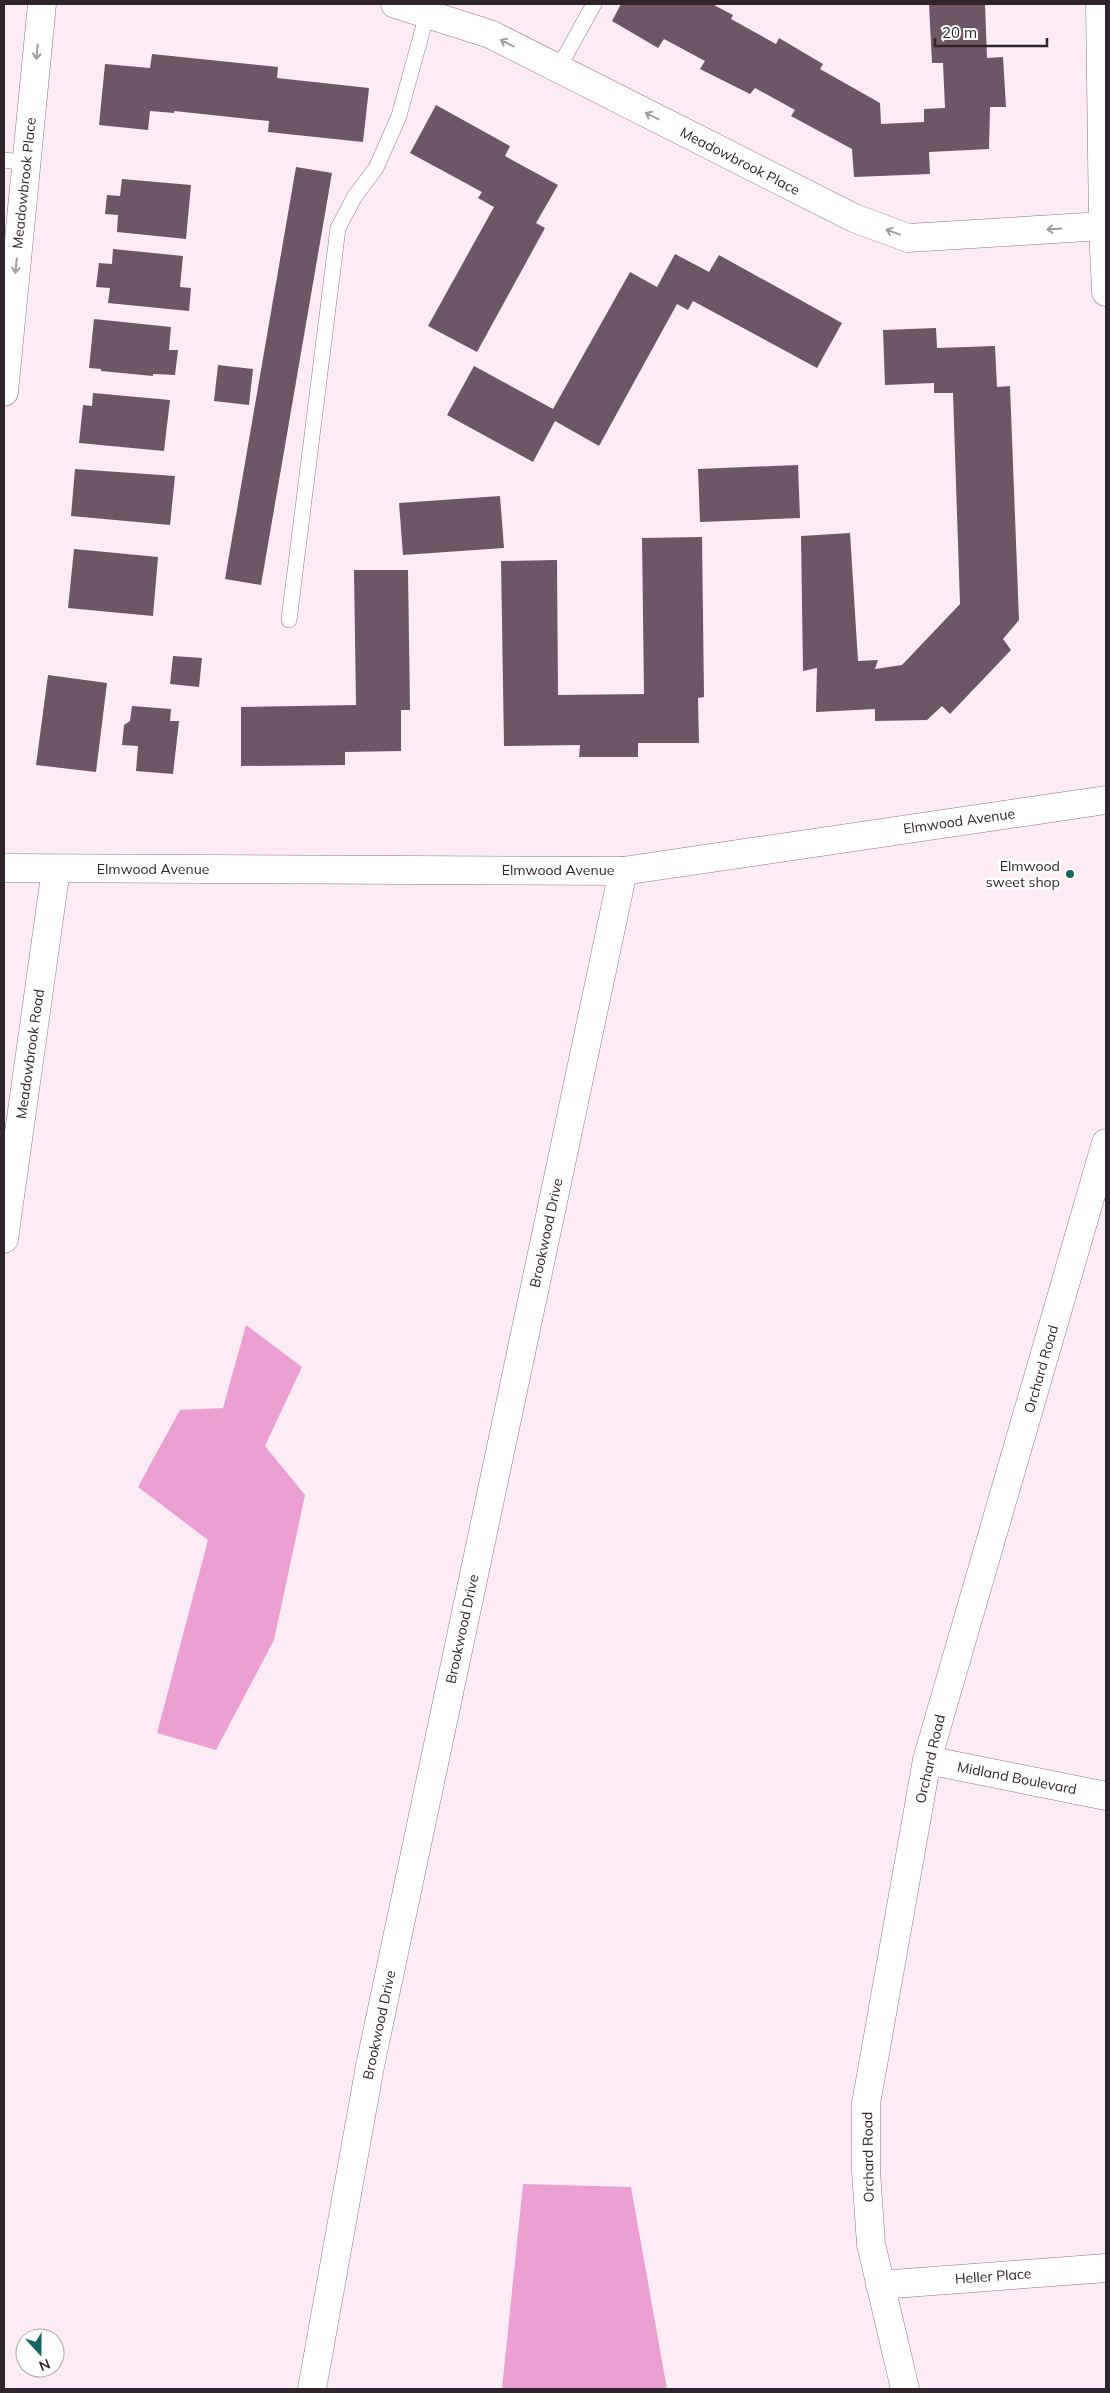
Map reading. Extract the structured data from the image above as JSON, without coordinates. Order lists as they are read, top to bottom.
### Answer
{
  "streets": {
    "street": [
      "Meadowbrook Place",
      "Elmwood Avenue",
      "Meadowbrook Road",
      "Brookwood Drive",
      "Orchard Road",
      "Midland Boulevard",
      "Heller Place"
    ]
  },
  "crossings": [
    ["Elmwood Avenue", "Meadowbrook Road"],
    ["Elmwood Avenue", "Brookwood Drive"],
    ["Orchard Road", "Midland Boulevard"],
    ["Orchard Road", "Heller Place"]
  ],
  "places": ["Elmwood sweet shop"],
  "scale_bar": "20 m",
  "north": "bottom"
}
